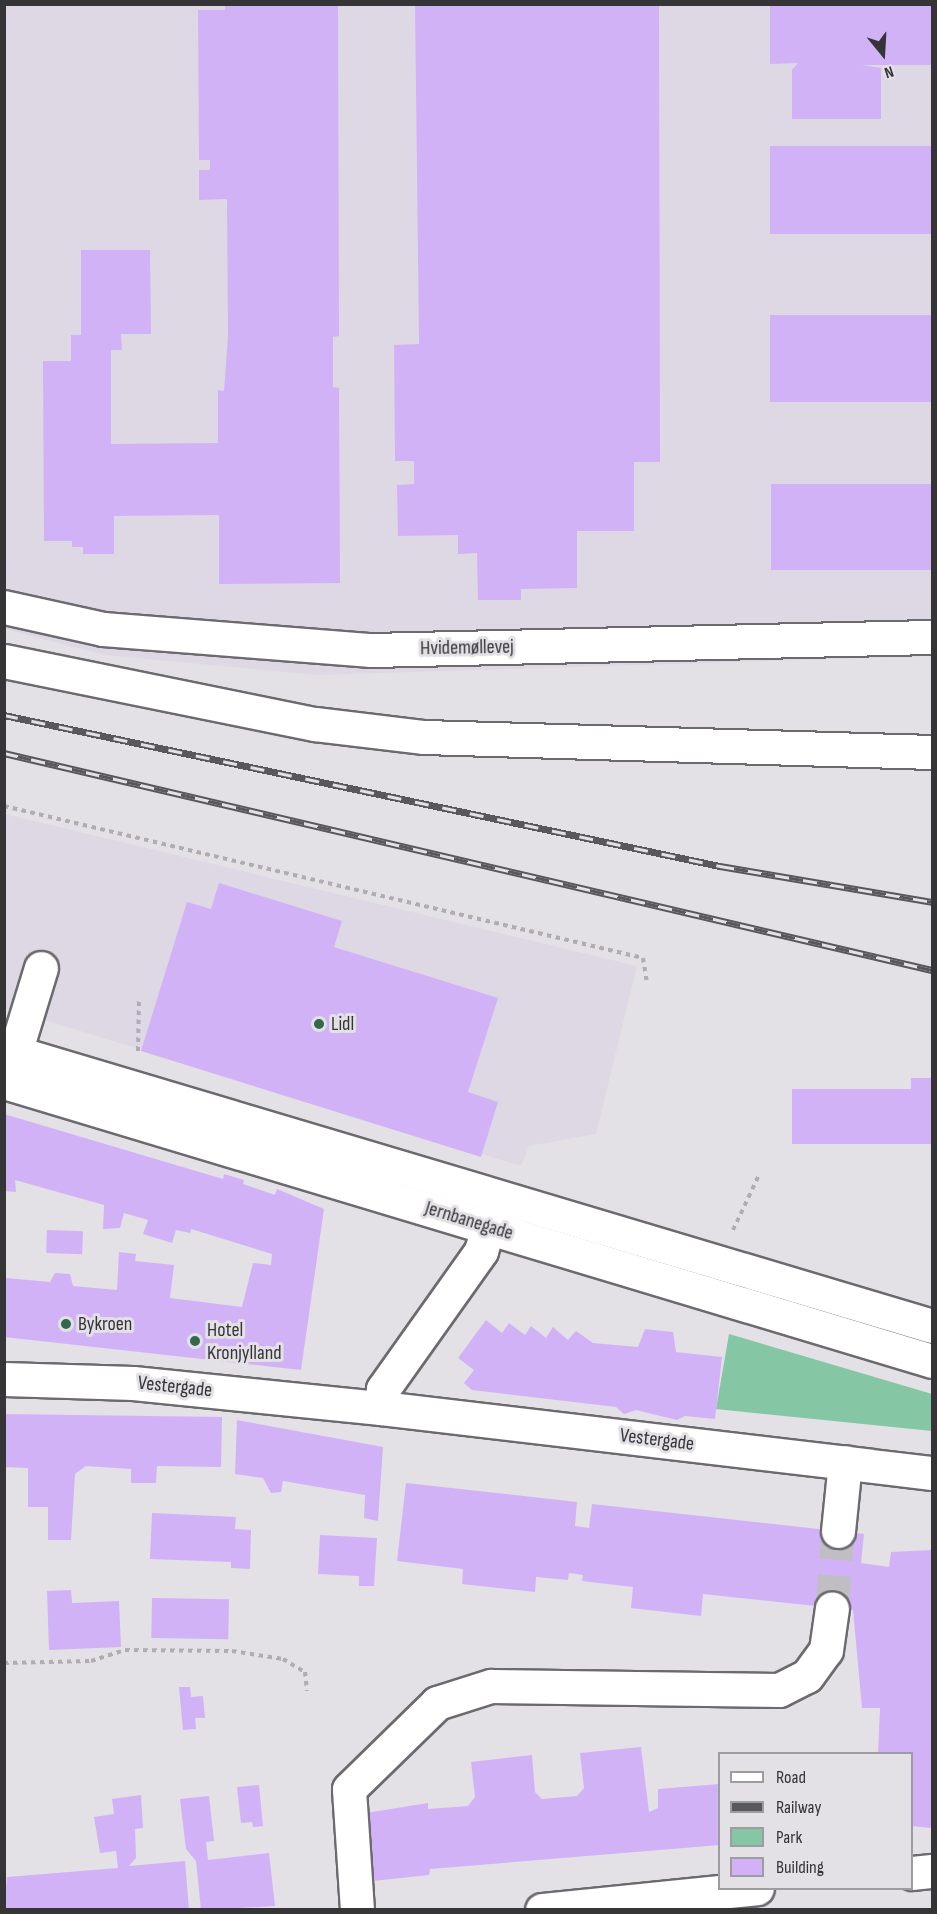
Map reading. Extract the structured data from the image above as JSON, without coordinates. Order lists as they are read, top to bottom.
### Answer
{
  "streets": {
    "street": ["Hvidemøllevej", "Jernbanegade", "Vestergade"]
  },
  "places": ["Lidl", "Bykroen", "Hotel Kronjylland"],
  "legend": [
    "Road",
    "Railway",
    "Park",
    "Building"
  ],
  "north": "bottom"
}
